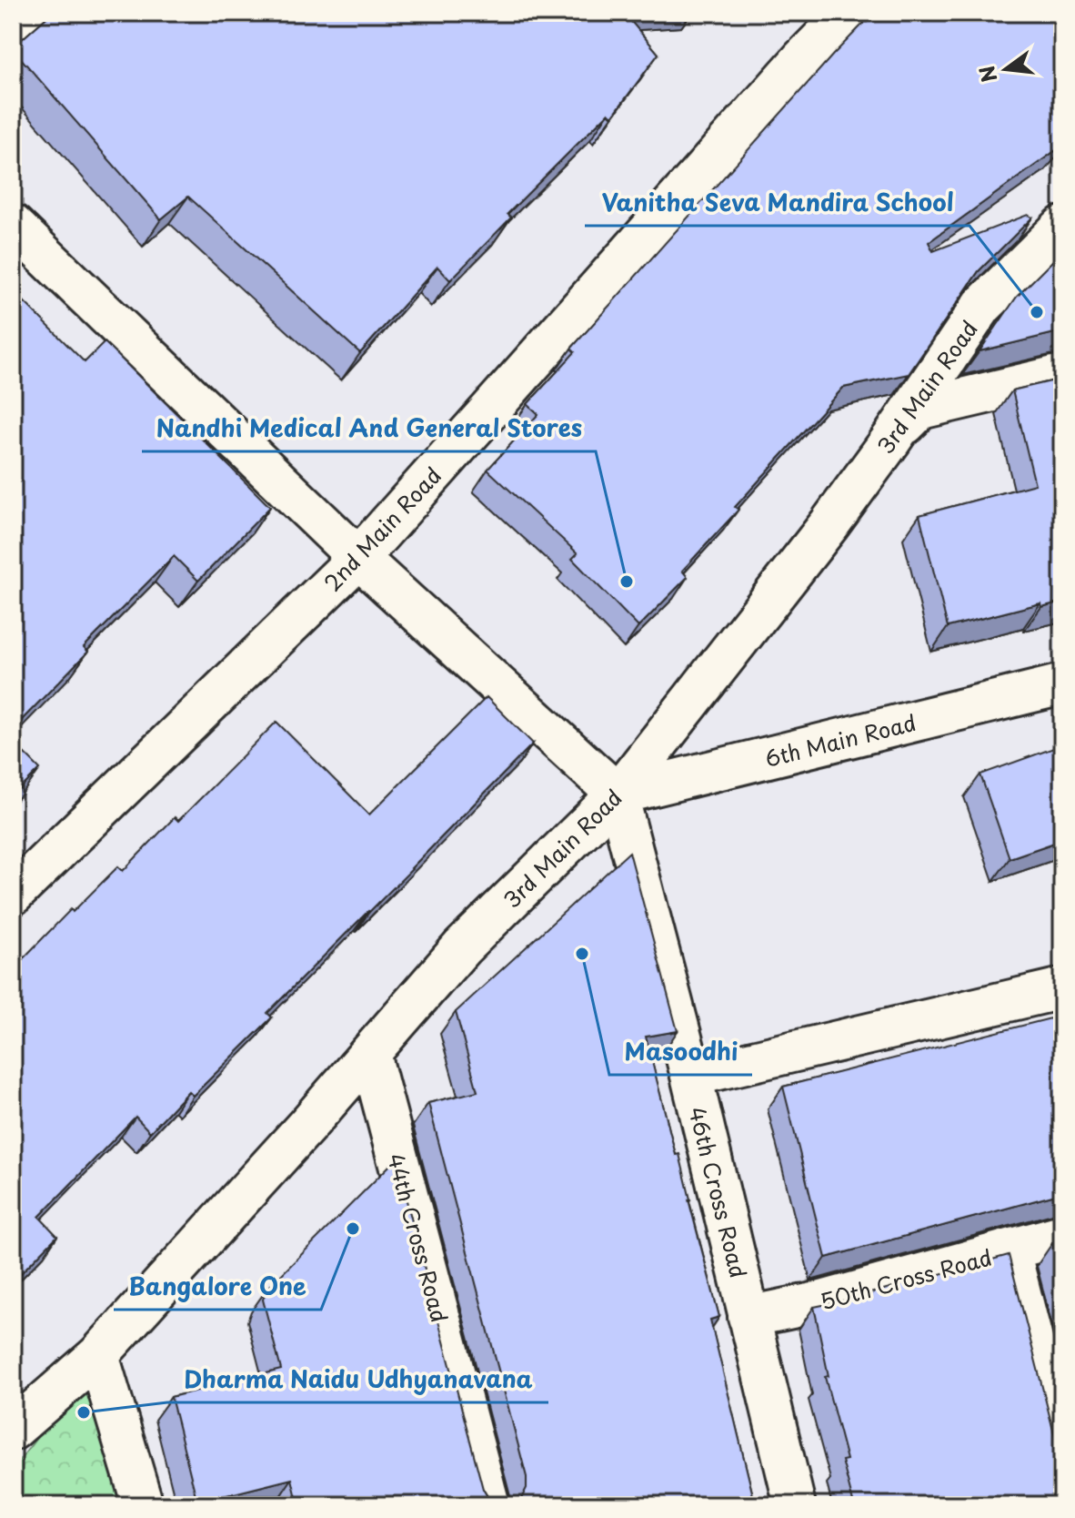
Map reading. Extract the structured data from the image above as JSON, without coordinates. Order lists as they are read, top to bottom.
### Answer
{
  "streets": {
    "street": [
      "3rd Main Road",
      "2nd Main Road",
      "6th Main Road",
      "46th Cross Road",
      "44th Cross Road",
      "50th Cross Road"
    ]
  },
  "crossings": [
    ["3rd Main Road", "6th Main Road"],
    ["3rd Main Road", "46th Cross Road"],
    ["3rd Main Road", "44th Cross Road"],
    ["6th Main Road", "46th Cross Road"],
    ["46th Cross Road", "50th Cross Road"]
  ],
  "places": [
    "Vanitha Seva Mandira School",
    "Nandhi Medical And General Stores",
    "Masoodhi",
    "Bangalore One",
    "Dharma Naidu Udhyanavana"
  ],
  "north": "left"
}
